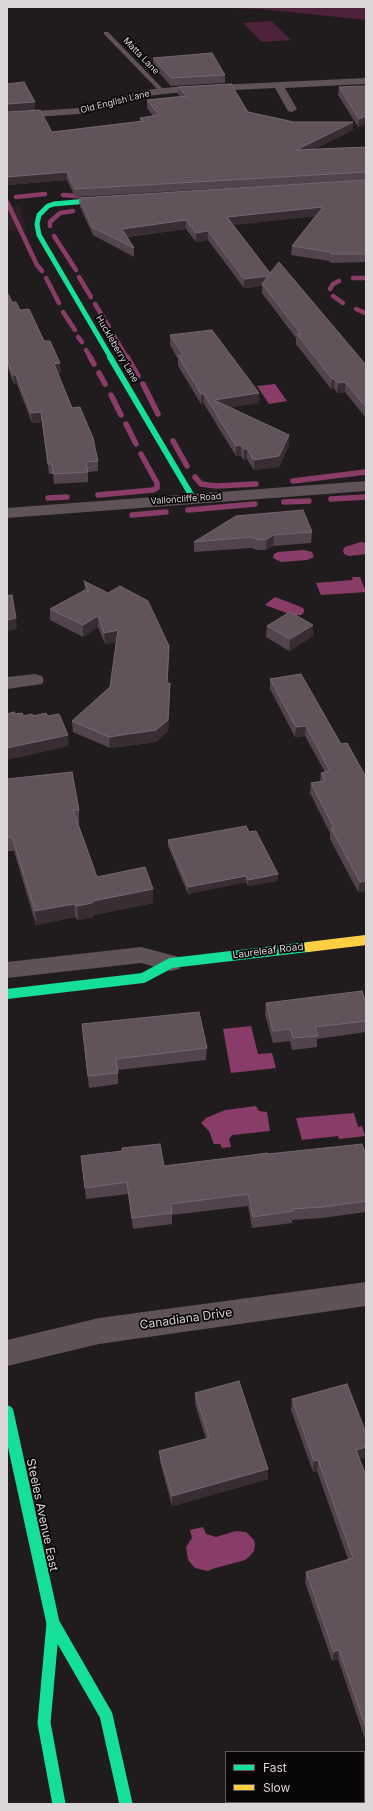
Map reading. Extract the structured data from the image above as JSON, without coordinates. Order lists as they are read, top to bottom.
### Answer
{
  "streets": {
    "street": [
      "Old English Lane",
      "Huckleberry Lane",
      "Valloncliffe Road",
      "Laureleaf Road",
      "Canadiana Drive",
      "Steeles Avenue East"
    ],
    "lane": ["Matta Lane"]
  },
  "crossings": [
    ["Matta Lane", "Old English Lane"],
    ["Huckleberry Lane", "Valloncliffe Road"]
  ],
  "legend": ["Fast", "Slow"]
}
